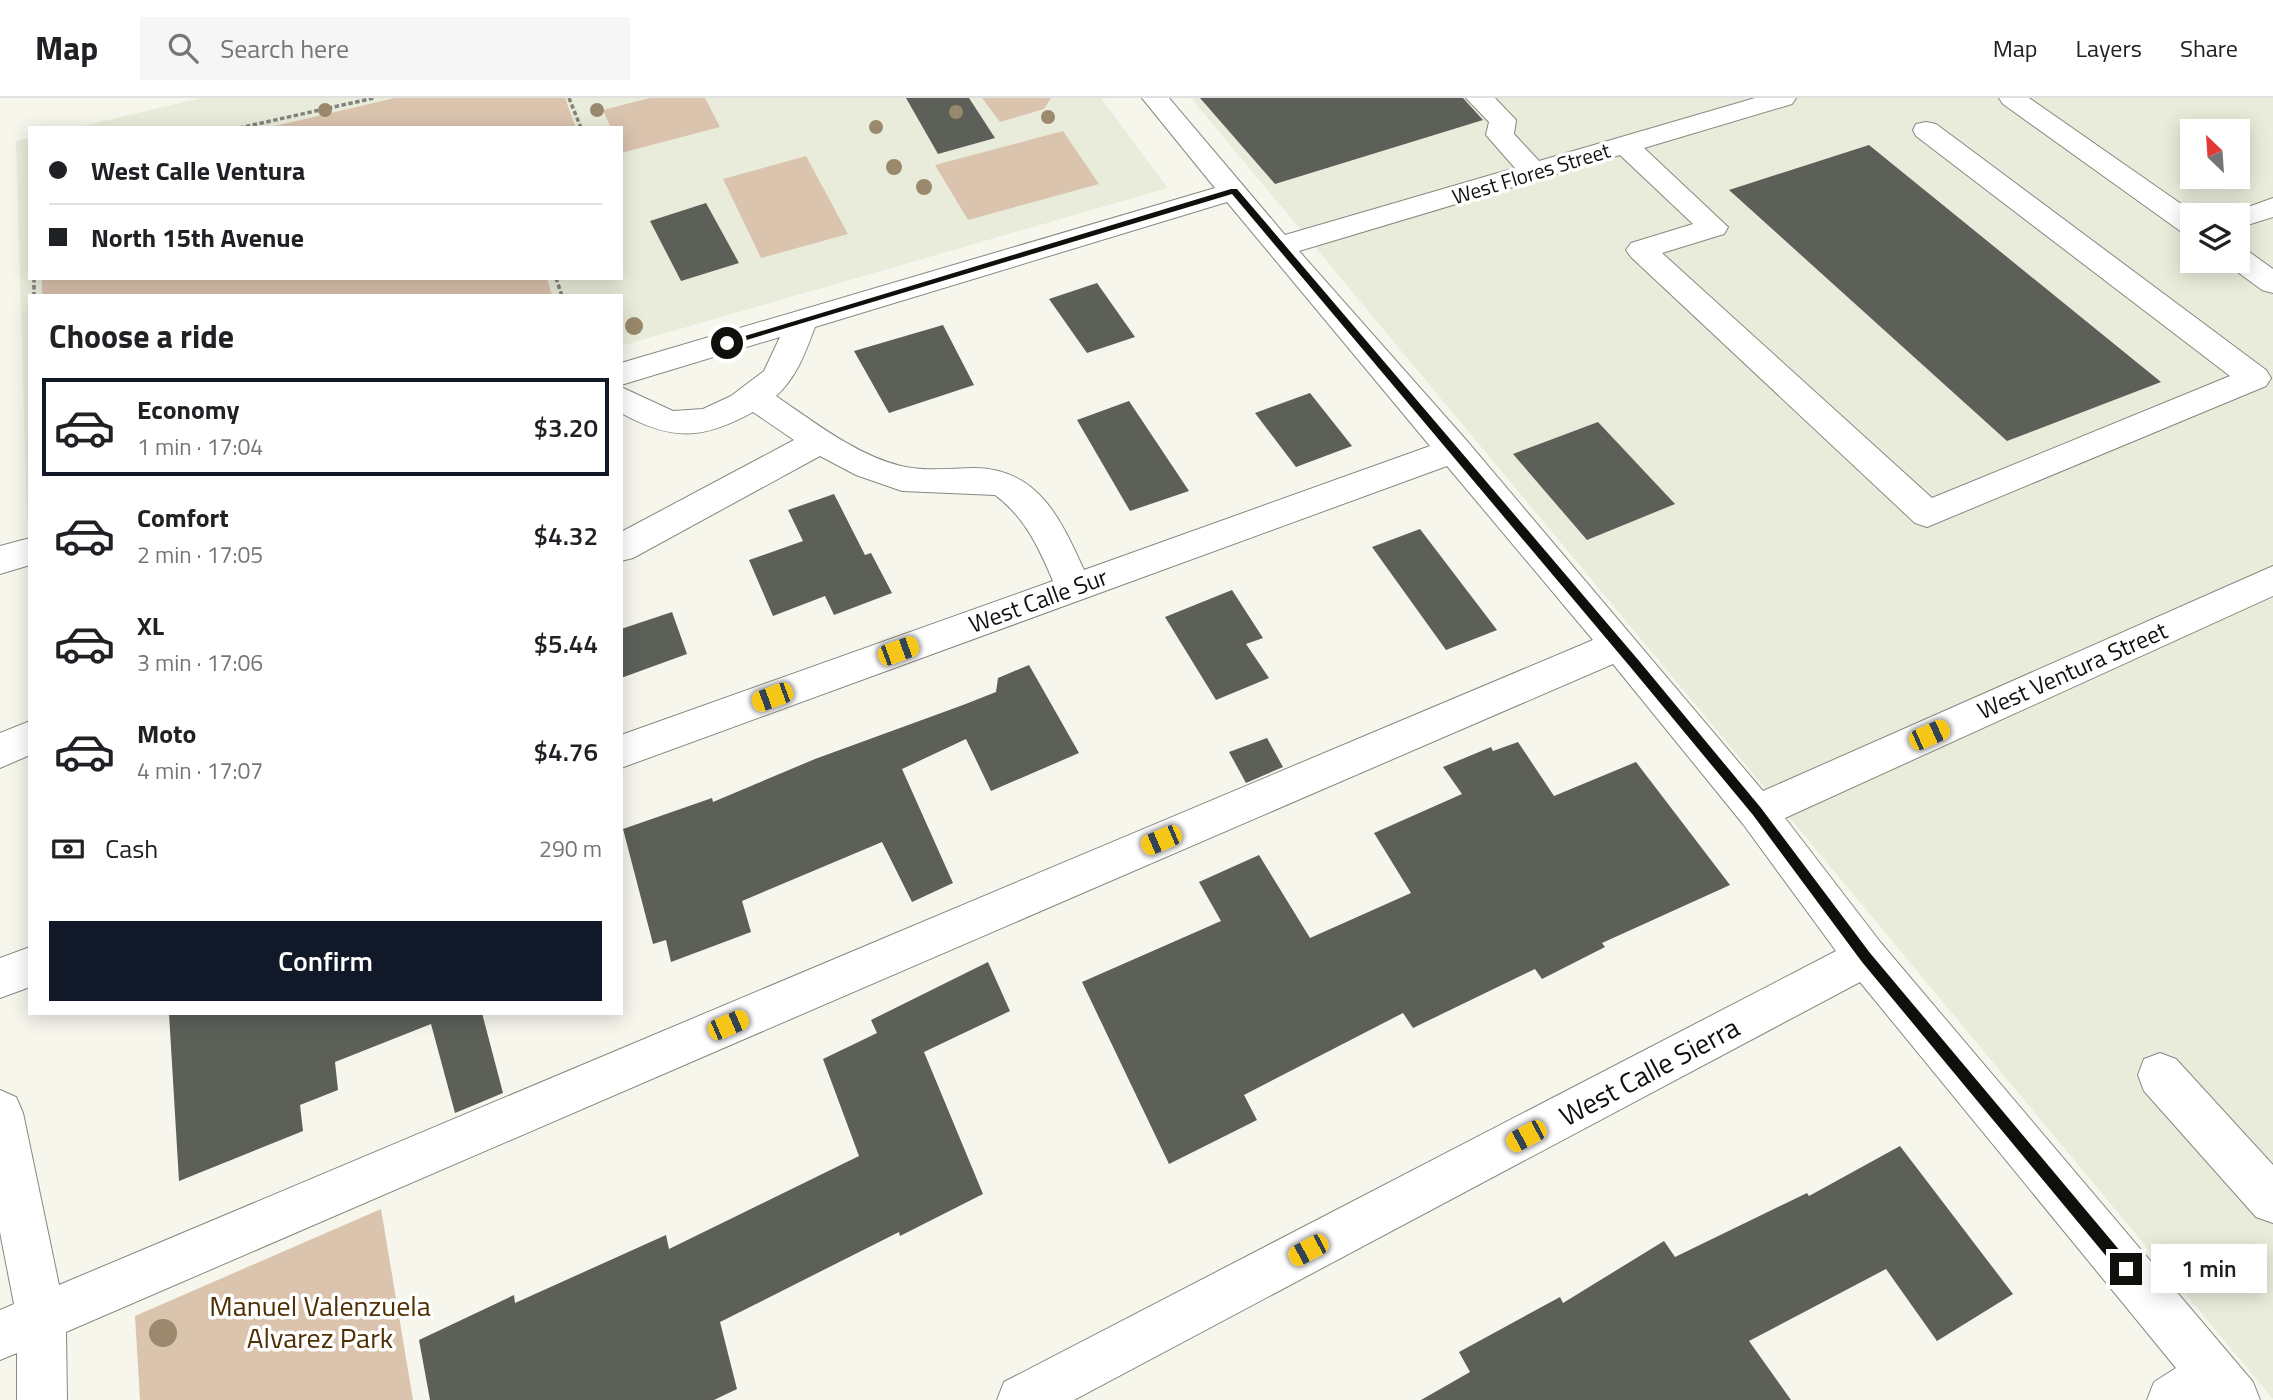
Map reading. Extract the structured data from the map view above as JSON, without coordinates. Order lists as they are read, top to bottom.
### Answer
{
  "streets": {
    "street": [
      "West Flores Street",
      "West Calle Sur",
      "West Ventura Street",
      "West Calle Sierra"
    ]
  },
  "parks": ["Manuel Valenzuela Alvarez Park"],
  "north": "top left",
  "page": {
    "header": "Map",
    "search": "Search here",
    "nav": ["Map", "Layers", "Share"],
    "banner": ["West Calle Ventura", "North 15th Avenue"],
    "heading": "Choose a ride",
    "list": [
      {
        "name": "Economy",
        "note": "1 min · 17:04",
        "value": "$3.20"
      },
      {
        "name": "Comfort",
        "note": "2 min · 17:05",
        "value": "$4.32"
      },
      {
        "name": "XL",
        "note": "3 min · 17:06",
        "value": "$5.44"
      },
      {
        "name": "Moto",
        "note": "4 min · 17:07",
        "value": "$4.76"
      }
    ],
    "pay": ["Cash", "290 m"],
    "buttons": "Confirm",
    "bubble": "1 min"
  }
}
